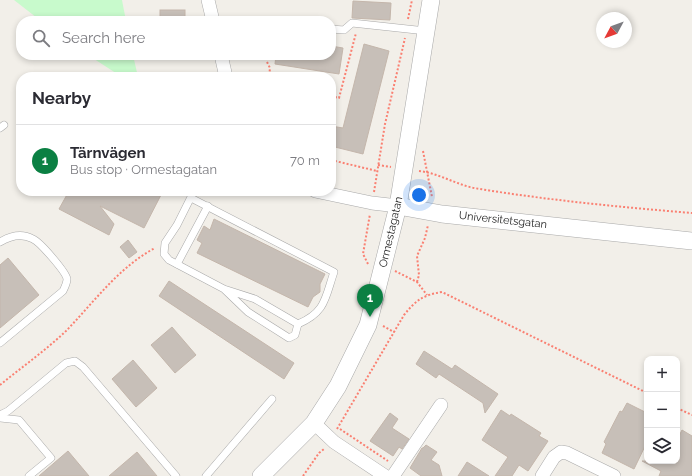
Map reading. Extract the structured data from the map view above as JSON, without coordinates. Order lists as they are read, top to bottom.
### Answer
{
  "streets": {
    "street": ["Universitetsgatan", "Ormestagatan"]
  },
  "crossings": [
    ["Universitetsgatan", "Ormestagatan"]
  ],
  "north": "bottom left",
  "page": {
    "search": "Search here",
    "heading": "Nearby",
    "list": [
      {
        "mark": "1",
        "name": "Tärnvägen",
        "note": "Bus stop · Ormestagatan",
        "value": "70 m"
      }
    ],
    "pins": "1",
    "map_buttons": ["+", "−"]
  }
}
